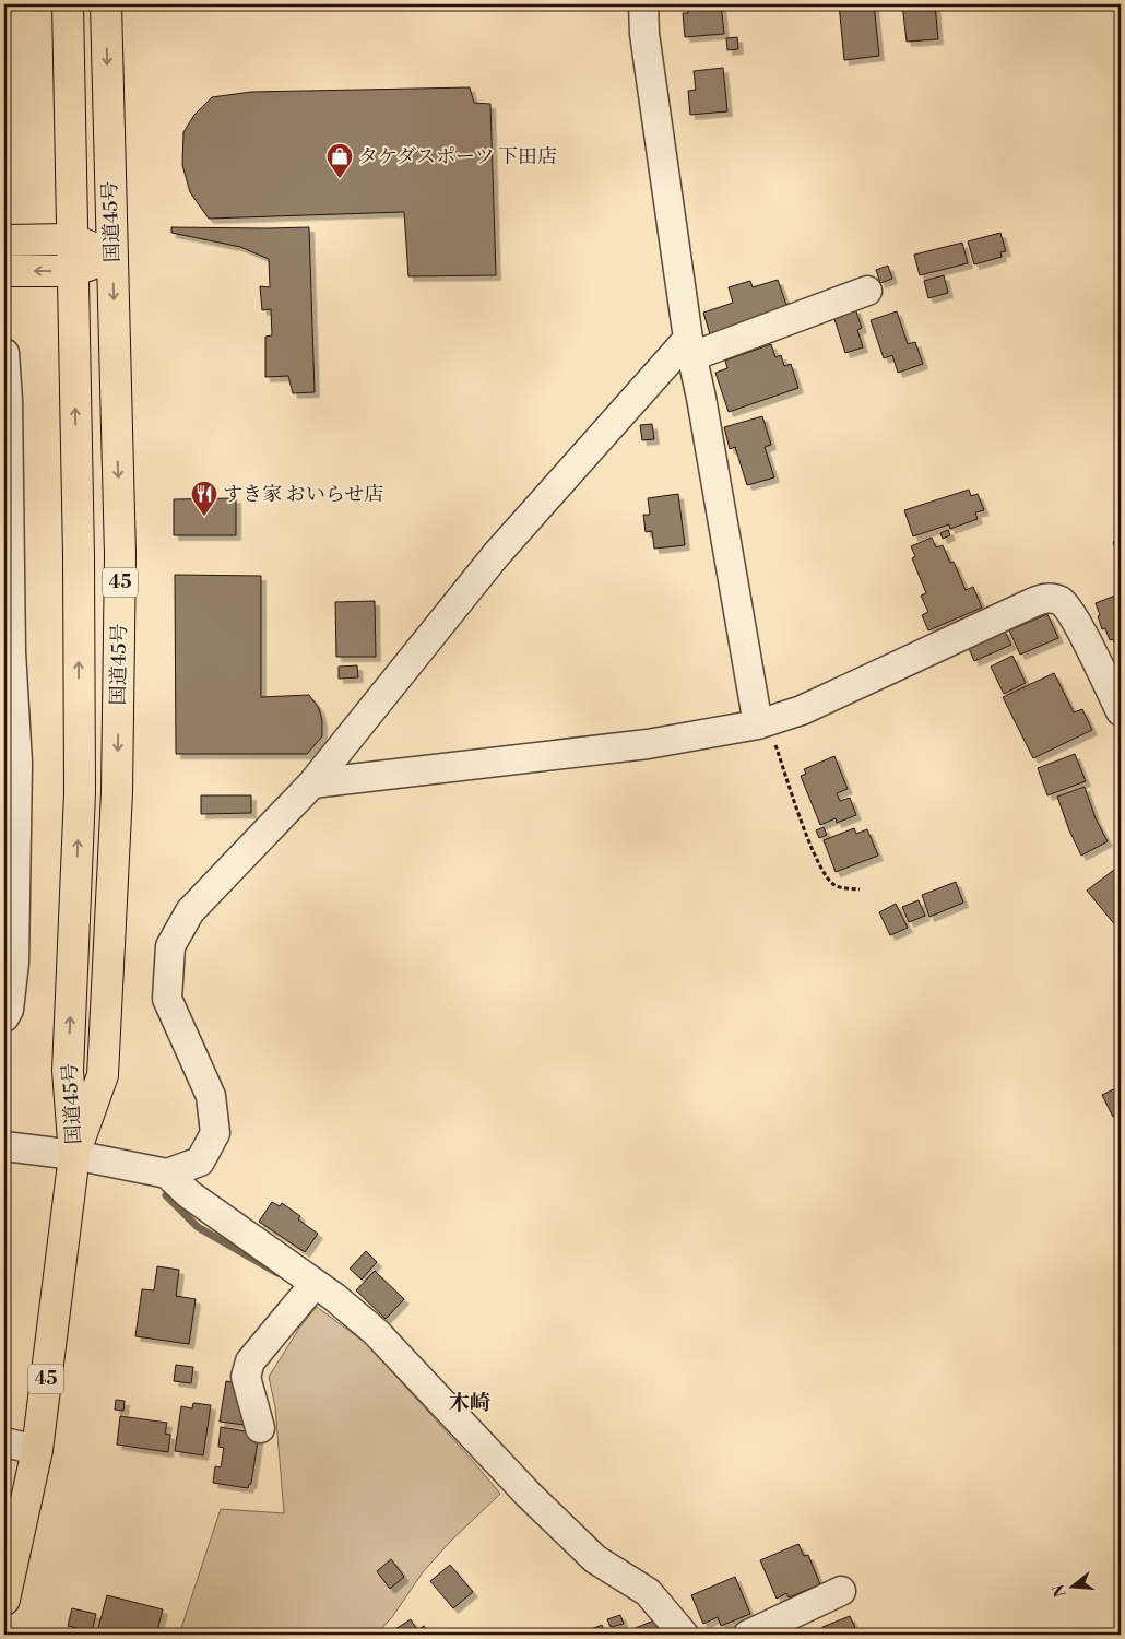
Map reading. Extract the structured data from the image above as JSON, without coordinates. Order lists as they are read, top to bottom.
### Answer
{
  "streets": {
    "highway": ["国道45号", "45"]
  },
  "districts": ["木崎"],
  "places": {
    "shop": ["タケダスポーツ 下田店"],
    "restaurant": ["すき家 おいらせ店"]
  },
  "north": "left"
}
